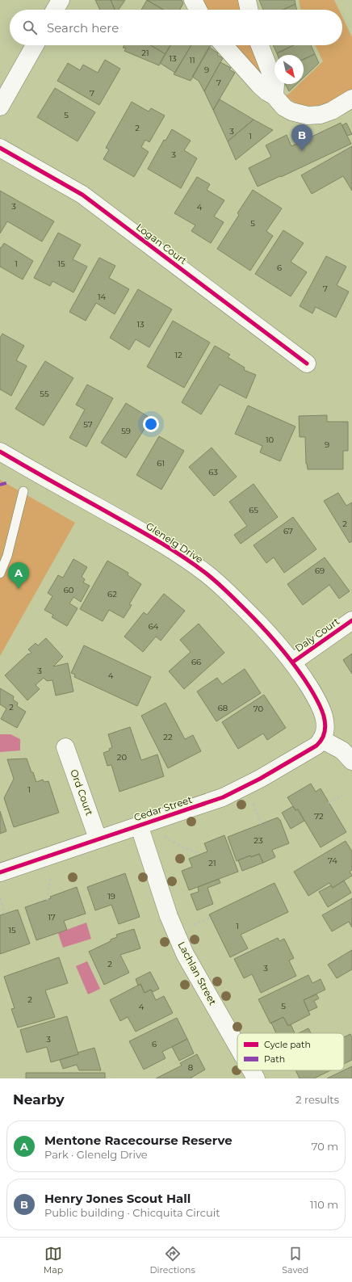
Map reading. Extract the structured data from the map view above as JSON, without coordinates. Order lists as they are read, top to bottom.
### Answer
{
  "streets": {
    "street": [
      "Logan Court",
      "Glenelg Drive",
      "Daly Court",
      "Ord Court",
      "Cedar Street",
      "Lachlan Street"
    ]
  },
  "crossings": [
    ["Glenelg Drive", "Daly Court"],
    ["Glenelg Drive", "Cedar Street"],
    ["Ord Court", "Cedar Street"],
    ["Cedar Street", "Lachlan Street"]
  ],
  "house_numbers": [
    "21",
    "13",
    "11",
    "9",
    "7",
    "7",
    "5",
    "2",
    "3",
    "1",
    "3",
    "3",
    "4",
    "5",
    "1",
    "15",
    "6",
    "7",
    "14",
    "13",
    "12",
    "55",
    "57",
    "59",
    "10",
    "9",
    "61",
    "63",
    "65",
    "2",
    "67",
    "69",
    "60",
    "62",
    "64",
    "66",
    "3",
    "4",
    "2",
    "68",
    "70",
    "22",
    "20",
    "1",
    "72",
    "23",
    "74",
    "21",
    "19",
    "17",
    "1",
    "15",
    "2",
    "3",
    "2",
    "5",
    "4",
    "3",
    "6",
    "8"
  ],
  "legend": ["Cycle path", "Path"],
  "north": "bottom right",
  "page": {
    "search": "Search here",
    "pins": ["B", "A"],
    "heading": ["Nearby", "2 results"],
    "list": [
      {
        "mark": "A",
        "name": "Mentone Racecourse Reserve",
        "note": "Park · Glenelg Drive",
        "value": "70 m"
      },
      {
        "mark": "B",
        "name": "Henry Jones Scout Hall",
        "note": "Public building · Chicquita Circuit",
        "value": "110 m"
      }
    ],
    "nav": ["Map", "Directions", "Saved"]
  }
}
